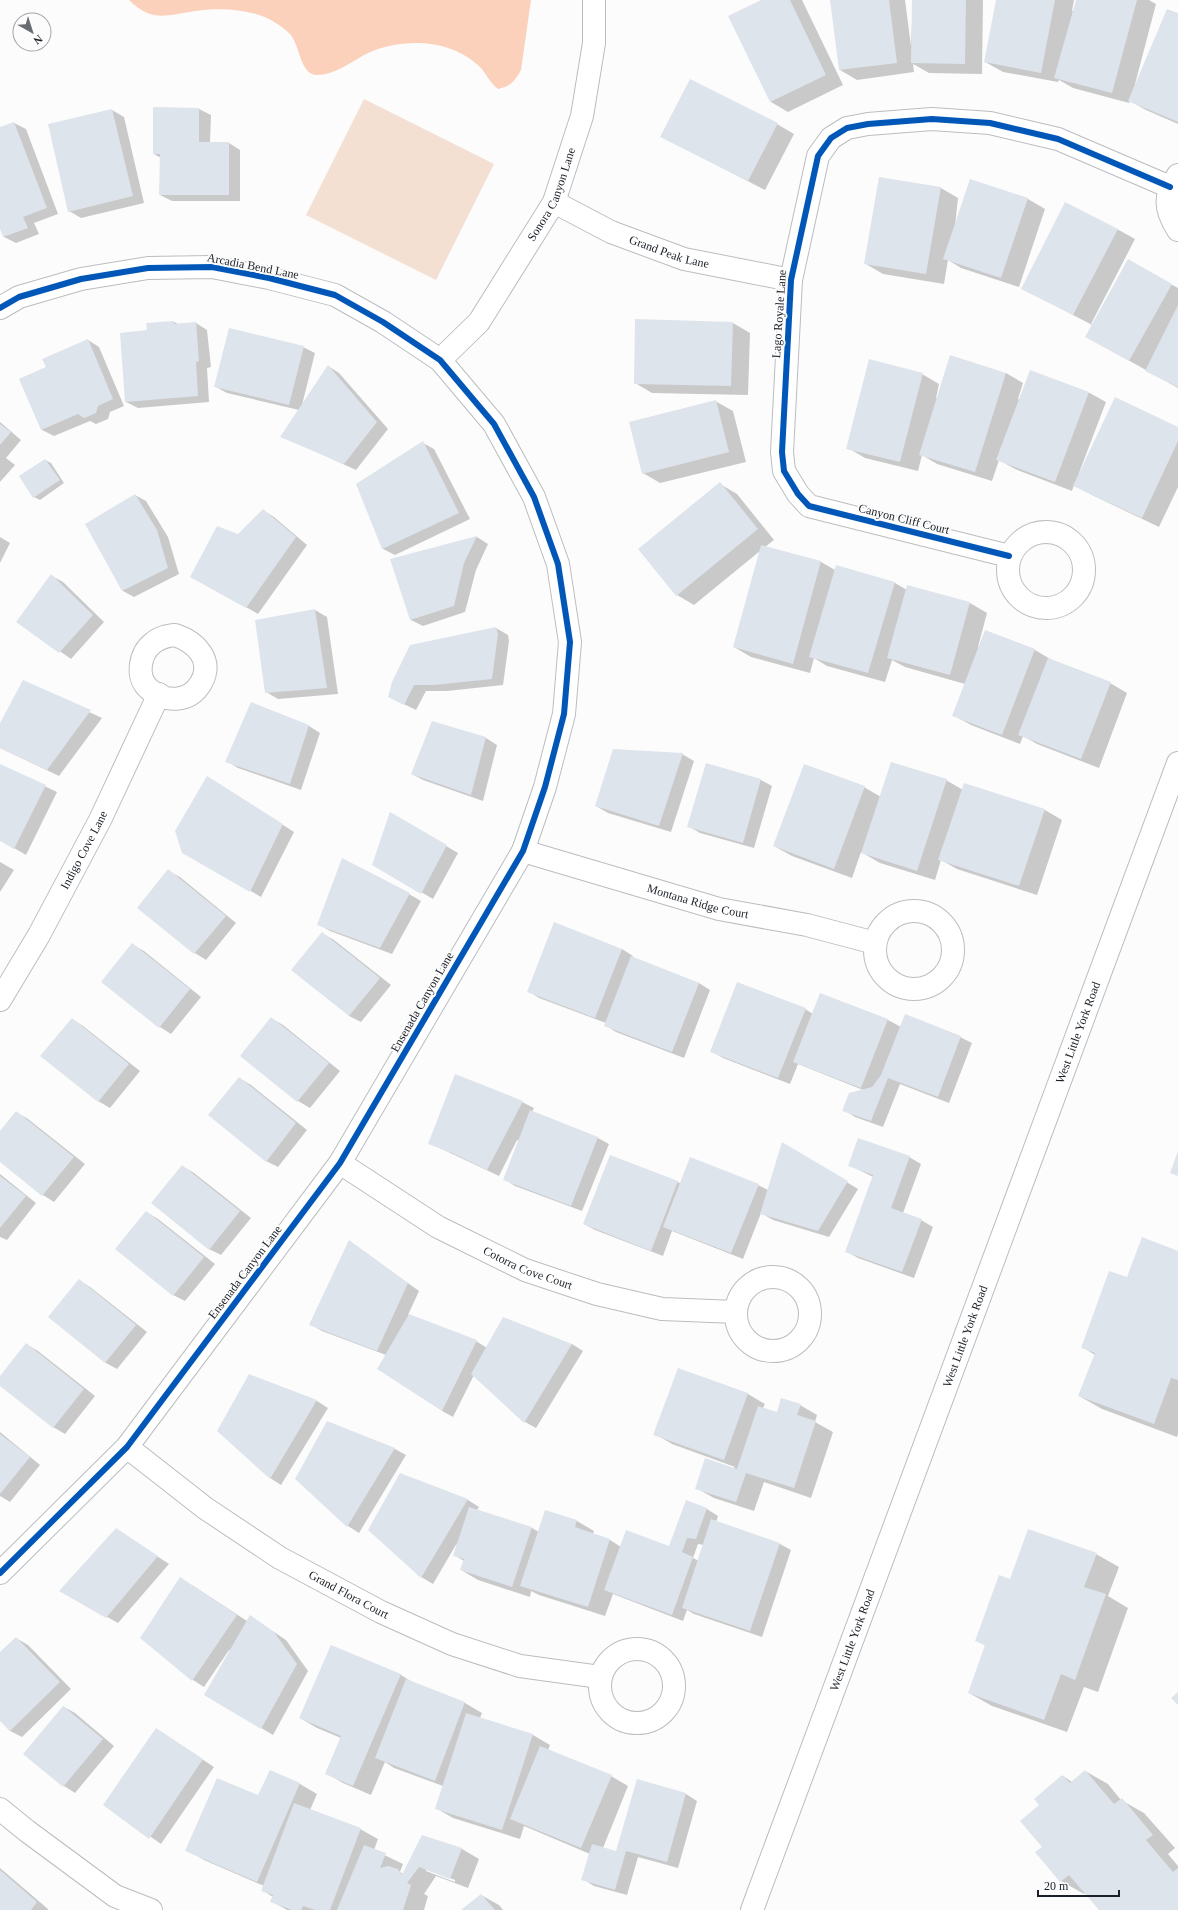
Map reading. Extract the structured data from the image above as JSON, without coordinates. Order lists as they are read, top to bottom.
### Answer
{
  "streets": {
    "street": [
      "Sonora Canyon Lane",
      "Grand Peak Lane",
      "Arcadia Bend Lane",
      "Lago Royale Lane",
      "Canyon Cliff Court",
      "Indigo Cove Lane",
      "Montana Ridge Court",
      "Ensenada Canyon Lane",
      "West Little York Road",
      "Cotorra Cove Court",
      "Grand Flora Court"
    ]
  },
  "crossings": [
    ["Sonora Canyon Lane", "Grand Peak Lane"],
    ["Sonora Canyon Lane", "Arcadia Bend Lane"],
    ["Sonora Canyon Lane", "Ensenada Canyon Lane"],
    ["Grand Peak Lane", "Lago Royale Lane"],
    ["Arcadia Bend Lane", "Ensenada Canyon Lane"],
    ["Lago Royale Lane", "Canyon Cliff Court"],
    ["Montana Ridge Court", "Ensenada Canyon Lane"],
    ["Ensenada Canyon Lane", "Cotorra Cove Court"],
    ["Ensenada Canyon Lane", "Grand Flora Court"]
  ],
  "scale_bar": "20 m",
  "north": "bottom right"
}
